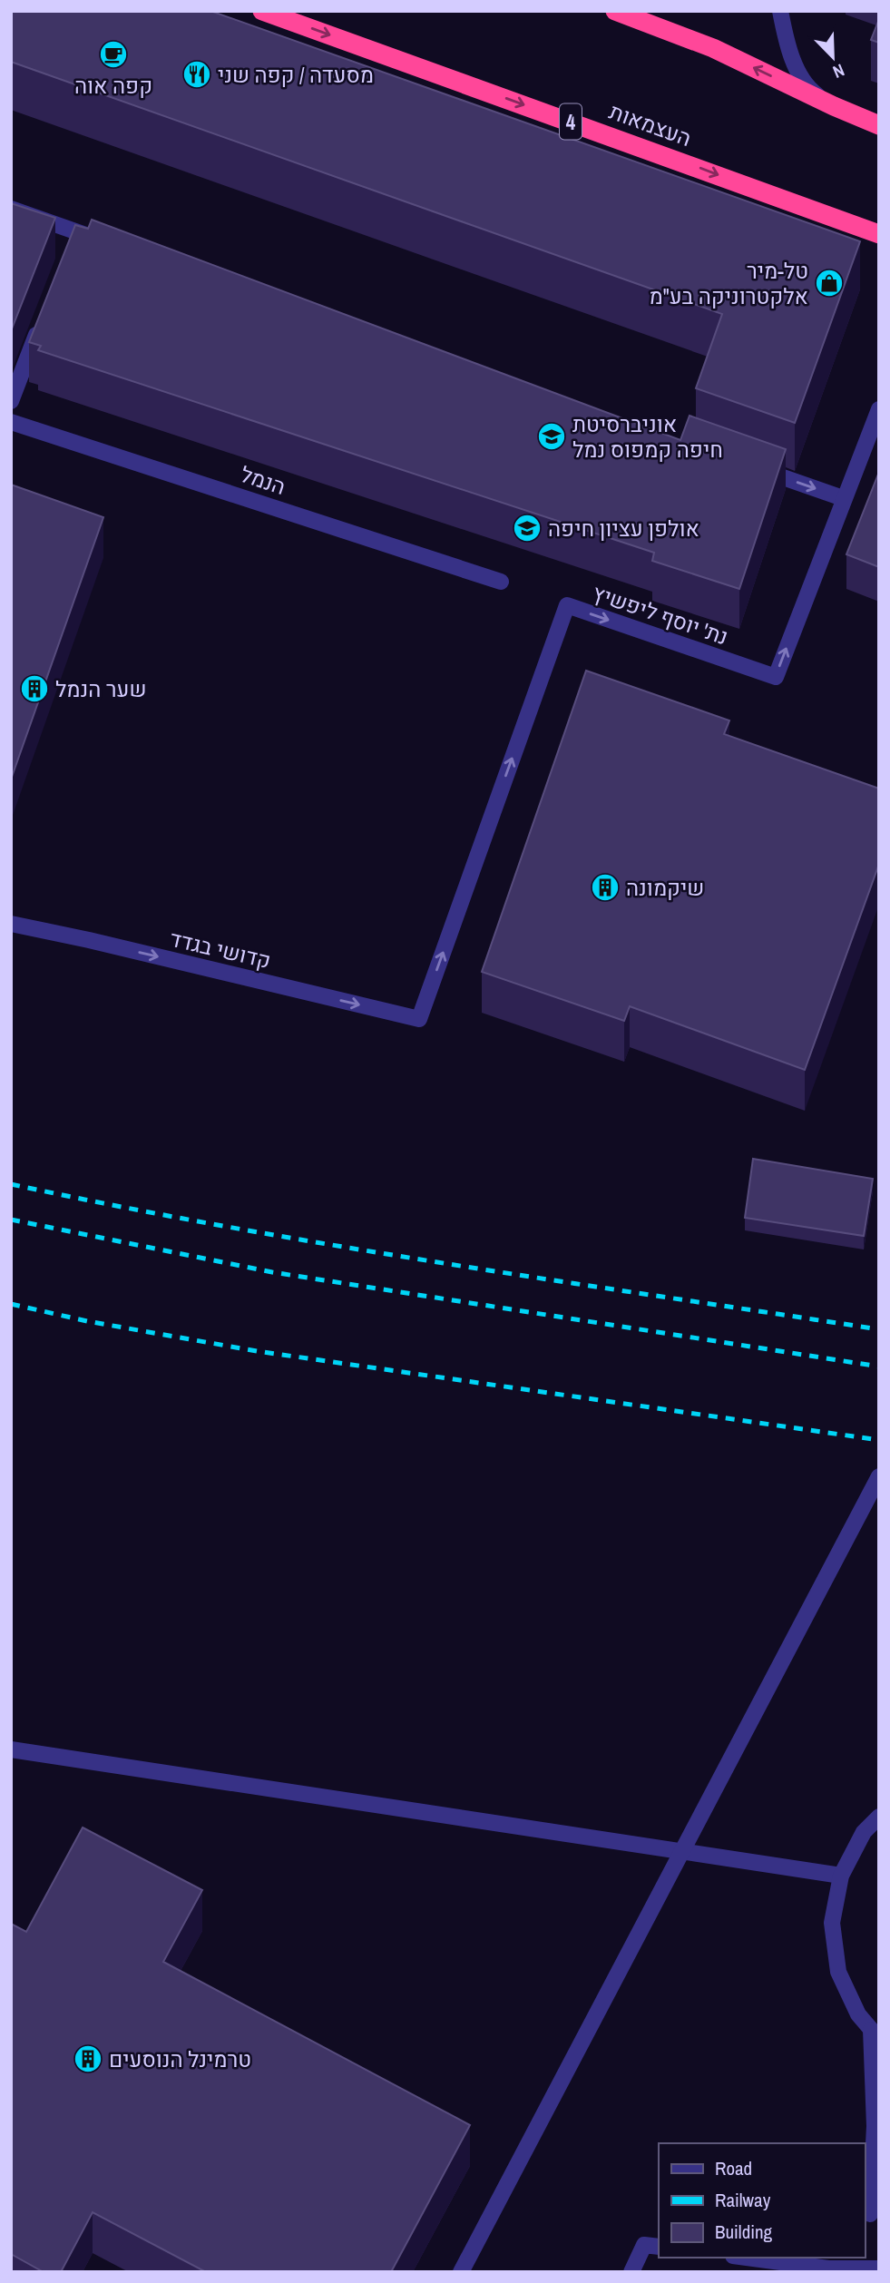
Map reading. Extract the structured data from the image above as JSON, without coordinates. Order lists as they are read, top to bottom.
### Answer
{
  "streets": {
    "highway": ["4", "העצמאות"],
    "street": ["הנמל", "נת' יוסף ליפשיץ", "קדושי בגדד"]
  },
  "crossings": [
    ["נת' יוסף ליפשיץ", "קדושי בגדד"]
  ],
  "one_way": ["קדושי בגדד"],
  "places": {
    "cafe": ["קפה אוה"],
    "restaurant": ["מסעדה / קפה שני"],
    "shop": ["טל-מיר אלקטרוניקה בע\"מ"],
    "school or university": ["אוניברסיטת חיפה קמפוס נמל", "אולפן עציון חיפה"],
    "building": ["שער הנמל", "שיקמונה", "טרמינל הנוסעים"]
  },
  "legend": ["Road", "Railway", "Building"],
  "north": "bottom right"
}
